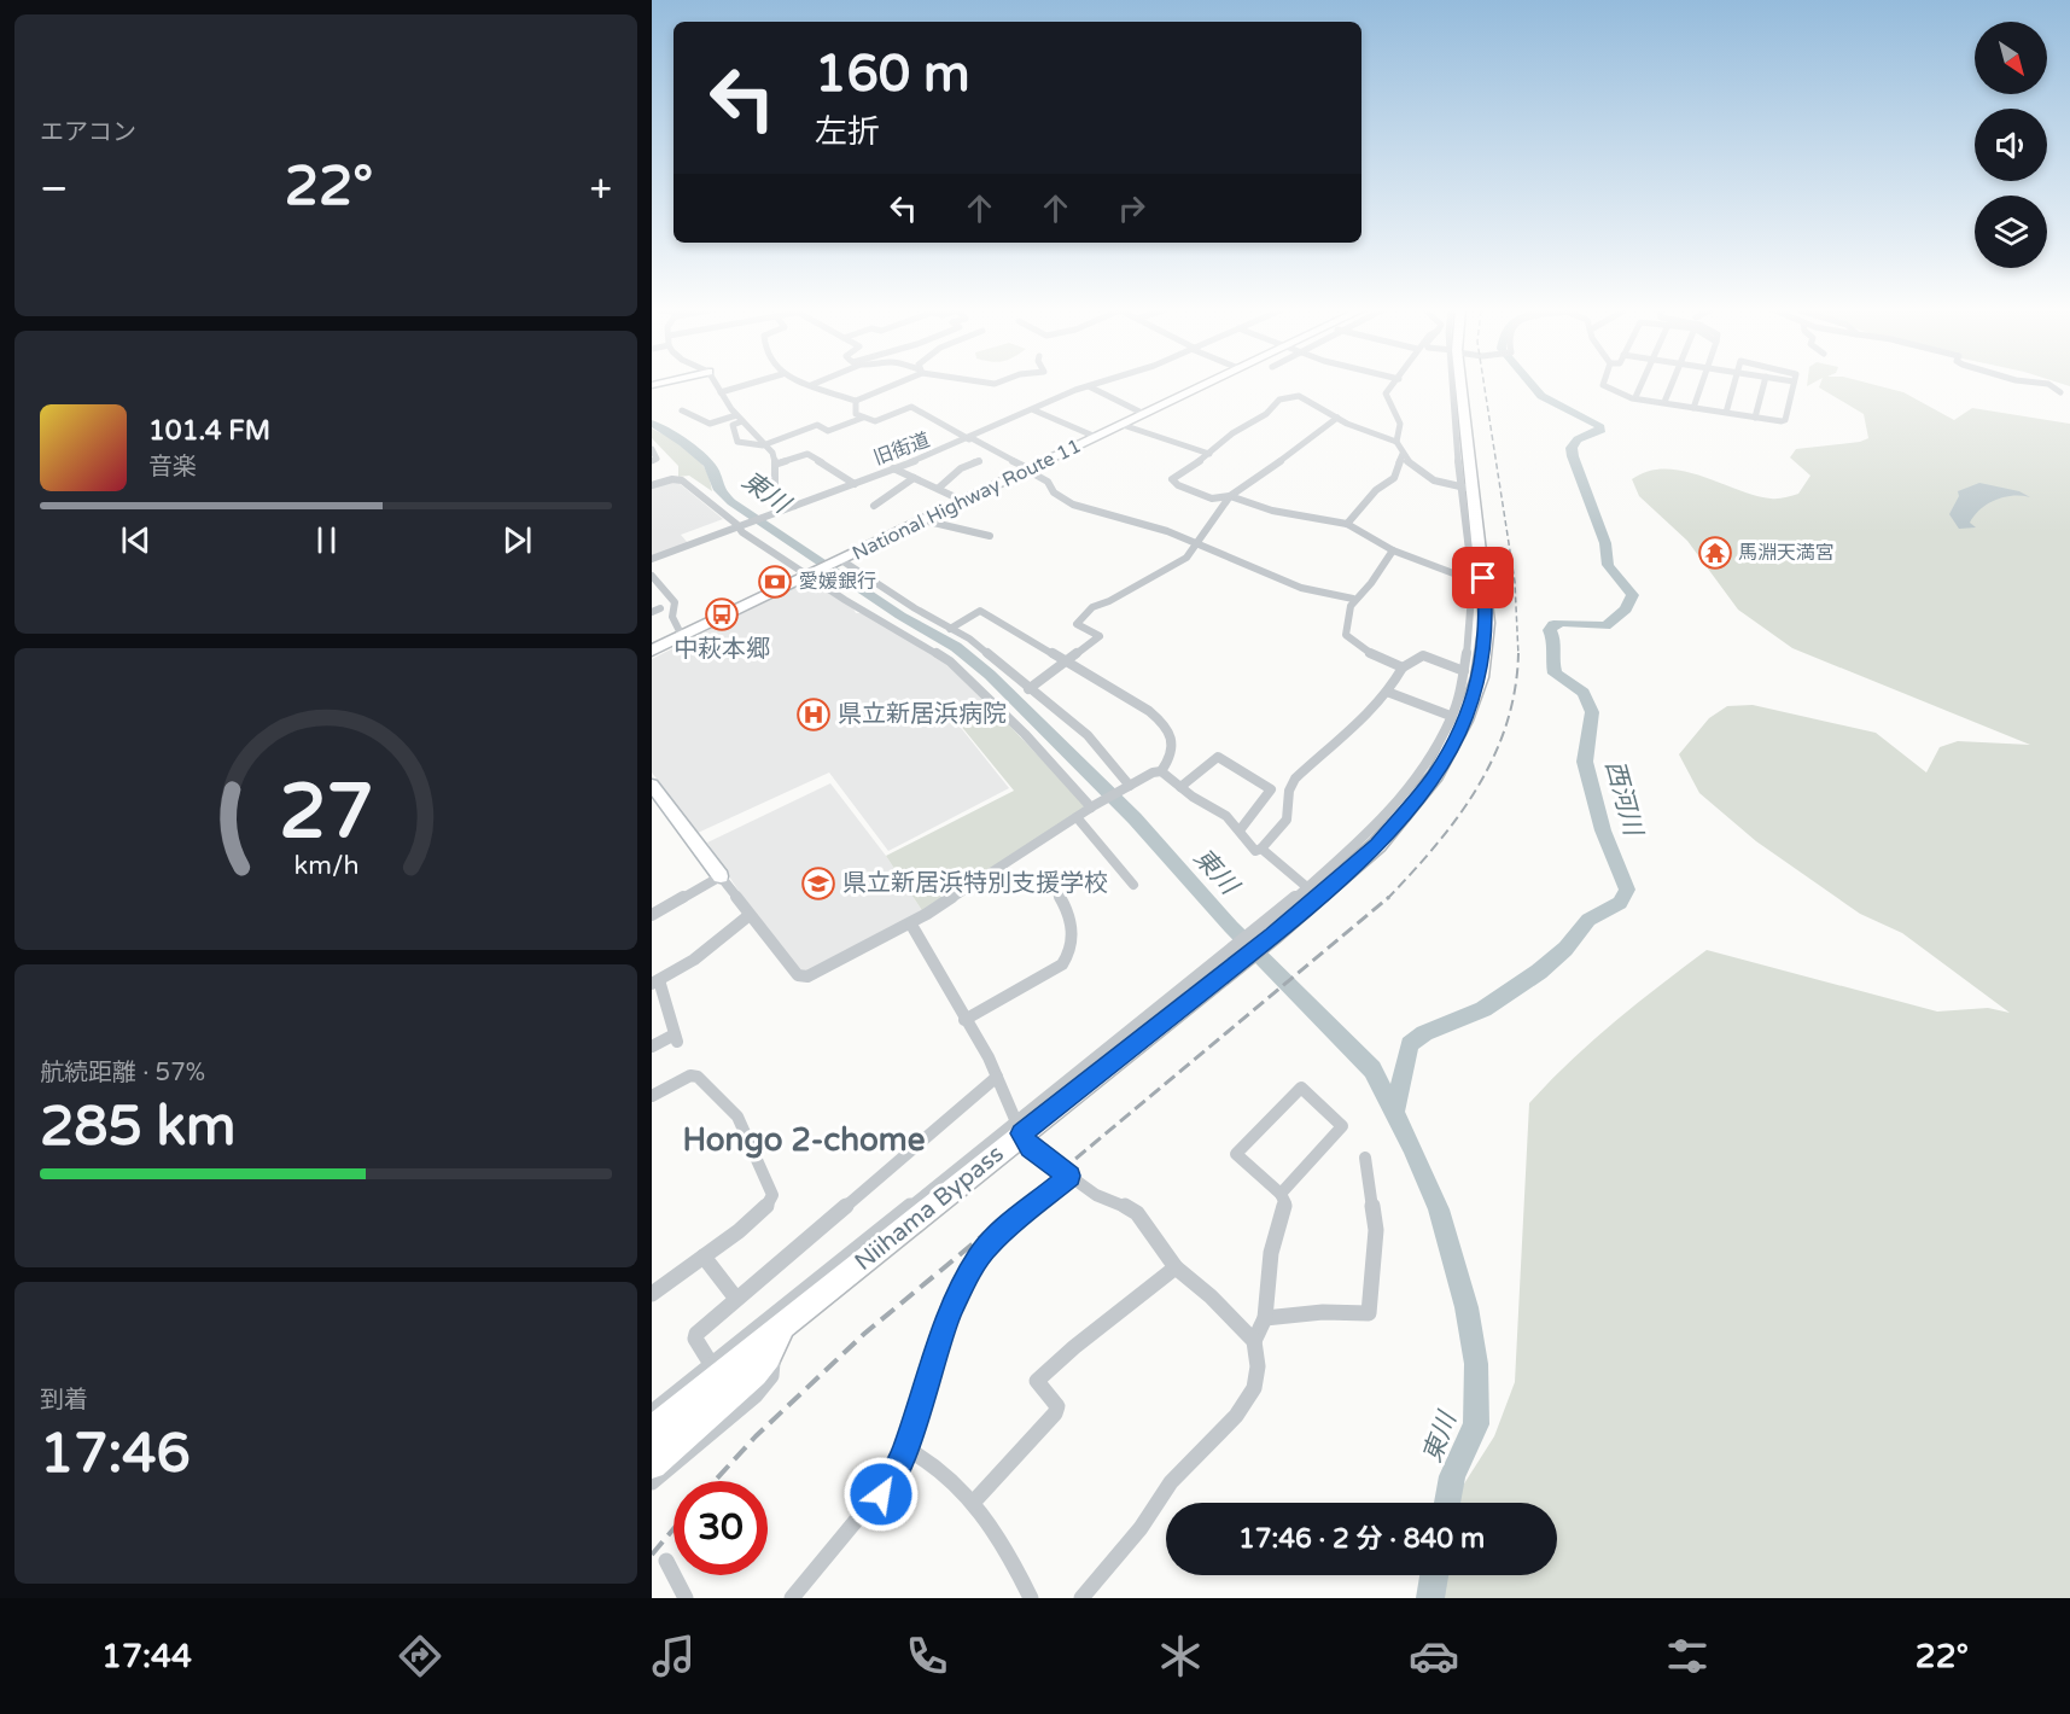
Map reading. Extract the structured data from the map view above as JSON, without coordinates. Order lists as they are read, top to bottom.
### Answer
{
  "streets": {
    "highway": ["National Highway Route 11", "Niihama Bypass"],
    "street": ["旧街道"]
  },
  "districts": ["Hongo 2-chome"],
  "water": ["東川", "西河川"],
  "places": {
    "temple": ["馬淵天満宮"],
    "bank": ["愛媛銀行"],
    "bus stop": ["中萩本郷"],
    "hospital": ["県立新居浜病院"],
    "school or university": ["県立新居浜特別支援学校"]
  },
  "north": "bottom right",
  "page": {
    "tile": [
      "エアコン",
      ["航続距離 · 57%", "285 km"],
      ["到着", "17:46"]
    ],
    "turn": ["160 m", "左折"],
    "heat": ["−", "22°", "+"],
    "song": ["101.4 FM", "音楽"],
    "limit": "30",
    "trip": "17:46 · 2 分 · 840 m",
    "tabs": ["17:44", "22°"],
    "gauge": ["27", "km/h"]
  }
}
